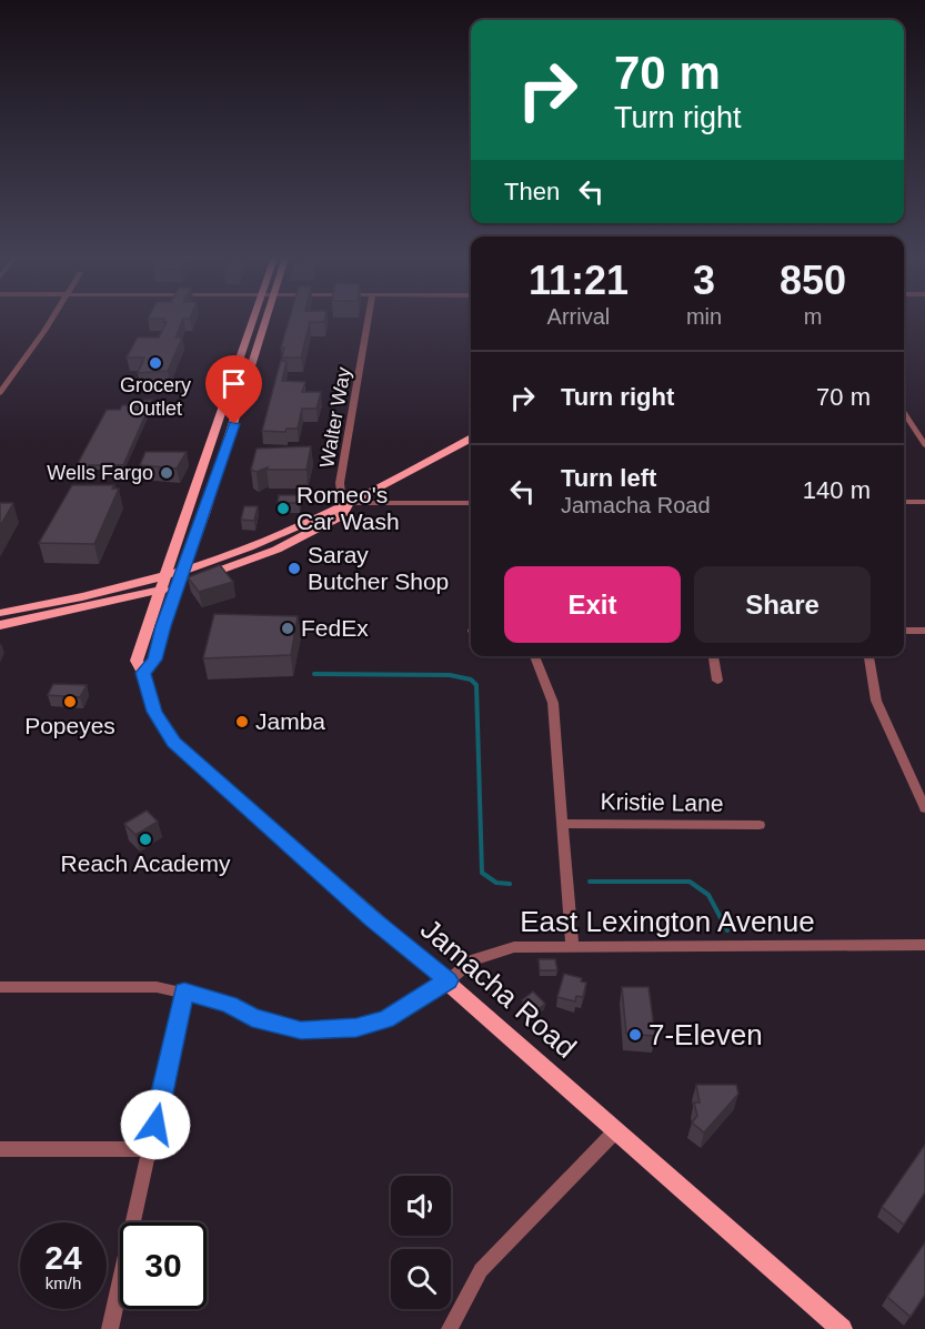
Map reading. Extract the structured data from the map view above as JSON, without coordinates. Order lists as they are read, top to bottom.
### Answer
{
  "streets": {
    "main road": ["Jamacha Road"],
    "street": ["Walter Way", "Kristie Lane", "East Lexington Avenue"]
  },
  "crossings": [
    ["East Lexington Avenue", "Jamacha Road"]
  ],
  "places": [
    "Grocery Outlet",
    "Wells Fargo",
    "Romeo's Car Wash",
    "Saray Butcher Shop",
    "FedEx",
    "Popeyes",
    "Jamba",
    "Reach Academy",
    "7-Eleven"
  ],
  "page": {
    "turn": ["70 m", "Turn right"],
    "then": "Then",
    "eta": [
      "11:21",
      "Arrival",
      "3",
      "min",
      "850",
      "m"
    ],
    "list": [
      {
        "name": "Turn right",
        "value": "70 m"
      },
      {
        "name": "Turn left",
        "note": "Jamacha Road",
        "value": "140 m"
      }
    ],
    "buttons": ["Exit", "Share"],
    "speed": "24 km/h",
    "limit": "30"
  }
}
